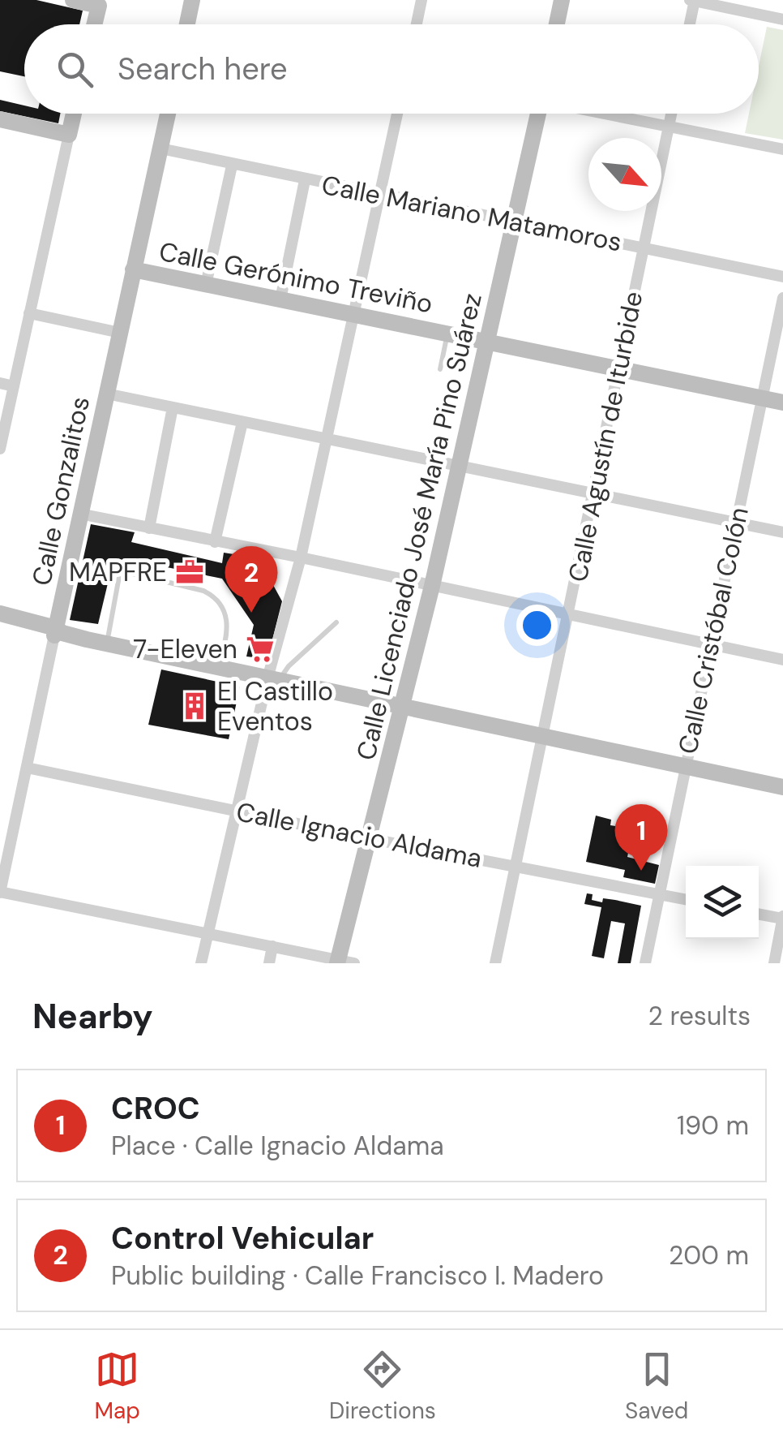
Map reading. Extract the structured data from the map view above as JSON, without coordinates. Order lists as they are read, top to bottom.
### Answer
{
  "streets": {
    "street": [
      "Calle Mariano Matamoros",
      "Calle Gerónimo Treviño",
      "Calle Agustín de Iturbide",
      "Calle Gonzalitos",
      "Calle Licenciado José María Pino Suárez",
      "Calle Cristóbal Colón",
      "Calle Ignacio Aldama"
    ]
  },
  "crossings": [
    ["Calle Mariano Matamoros", "Calle Agustín de Iturbide"],
    ["Calle Mariano Matamoros", "Calle Gonzalitos"],
    ["Calle Mariano Matamoros", "Calle Licenciado José María Pino Suárez"],
    ["Calle Gerónimo Treviño", "Calle Agustín de Iturbide"],
    ["Calle Gerónimo Treviño", "Calle Gonzalitos"],
    ["Calle Gerónimo Treviño", "Calle Licenciado José María Pino Suárez"],
    ["Calle Gerónimo Treviño", "Calle Cristóbal Colón"],
    ["Calle Agustín de Iturbide", "Calle Ignacio Aldama"],
    ["Calle Gonzalitos", "Calle Ignacio Aldama"],
    ["Calle Licenciado José María Pino Suárez", "Calle Ignacio Aldama"],
    ["Calle Cristóbal Colón", "Calle Ignacio Aldama"]
  ],
  "places": {
    "office": ["MAPFRE"],
    "supermarket": ["7-Eleven"],
    "building": ["El Castillo Eventos"]
  },
  "north": "bottom right",
  "page": {
    "search": "Search here",
    "pins": ["2", "1"],
    "heading": ["Nearby", "2 results"],
    "list": [
      {
        "mark": "1",
        "name": "CROC",
        "note": "Place · Calle Ignacio Aldama",
        "value": "190 m"
      },
      {
        "mark": "2",
        "name": "Control Vehicular",
        "note": "Public building · Calle Francisco I. Madero",
        "value": "200 m"
      }
    ],
    "nav": ["Map", "Directions", "Saved"]
  }
}
